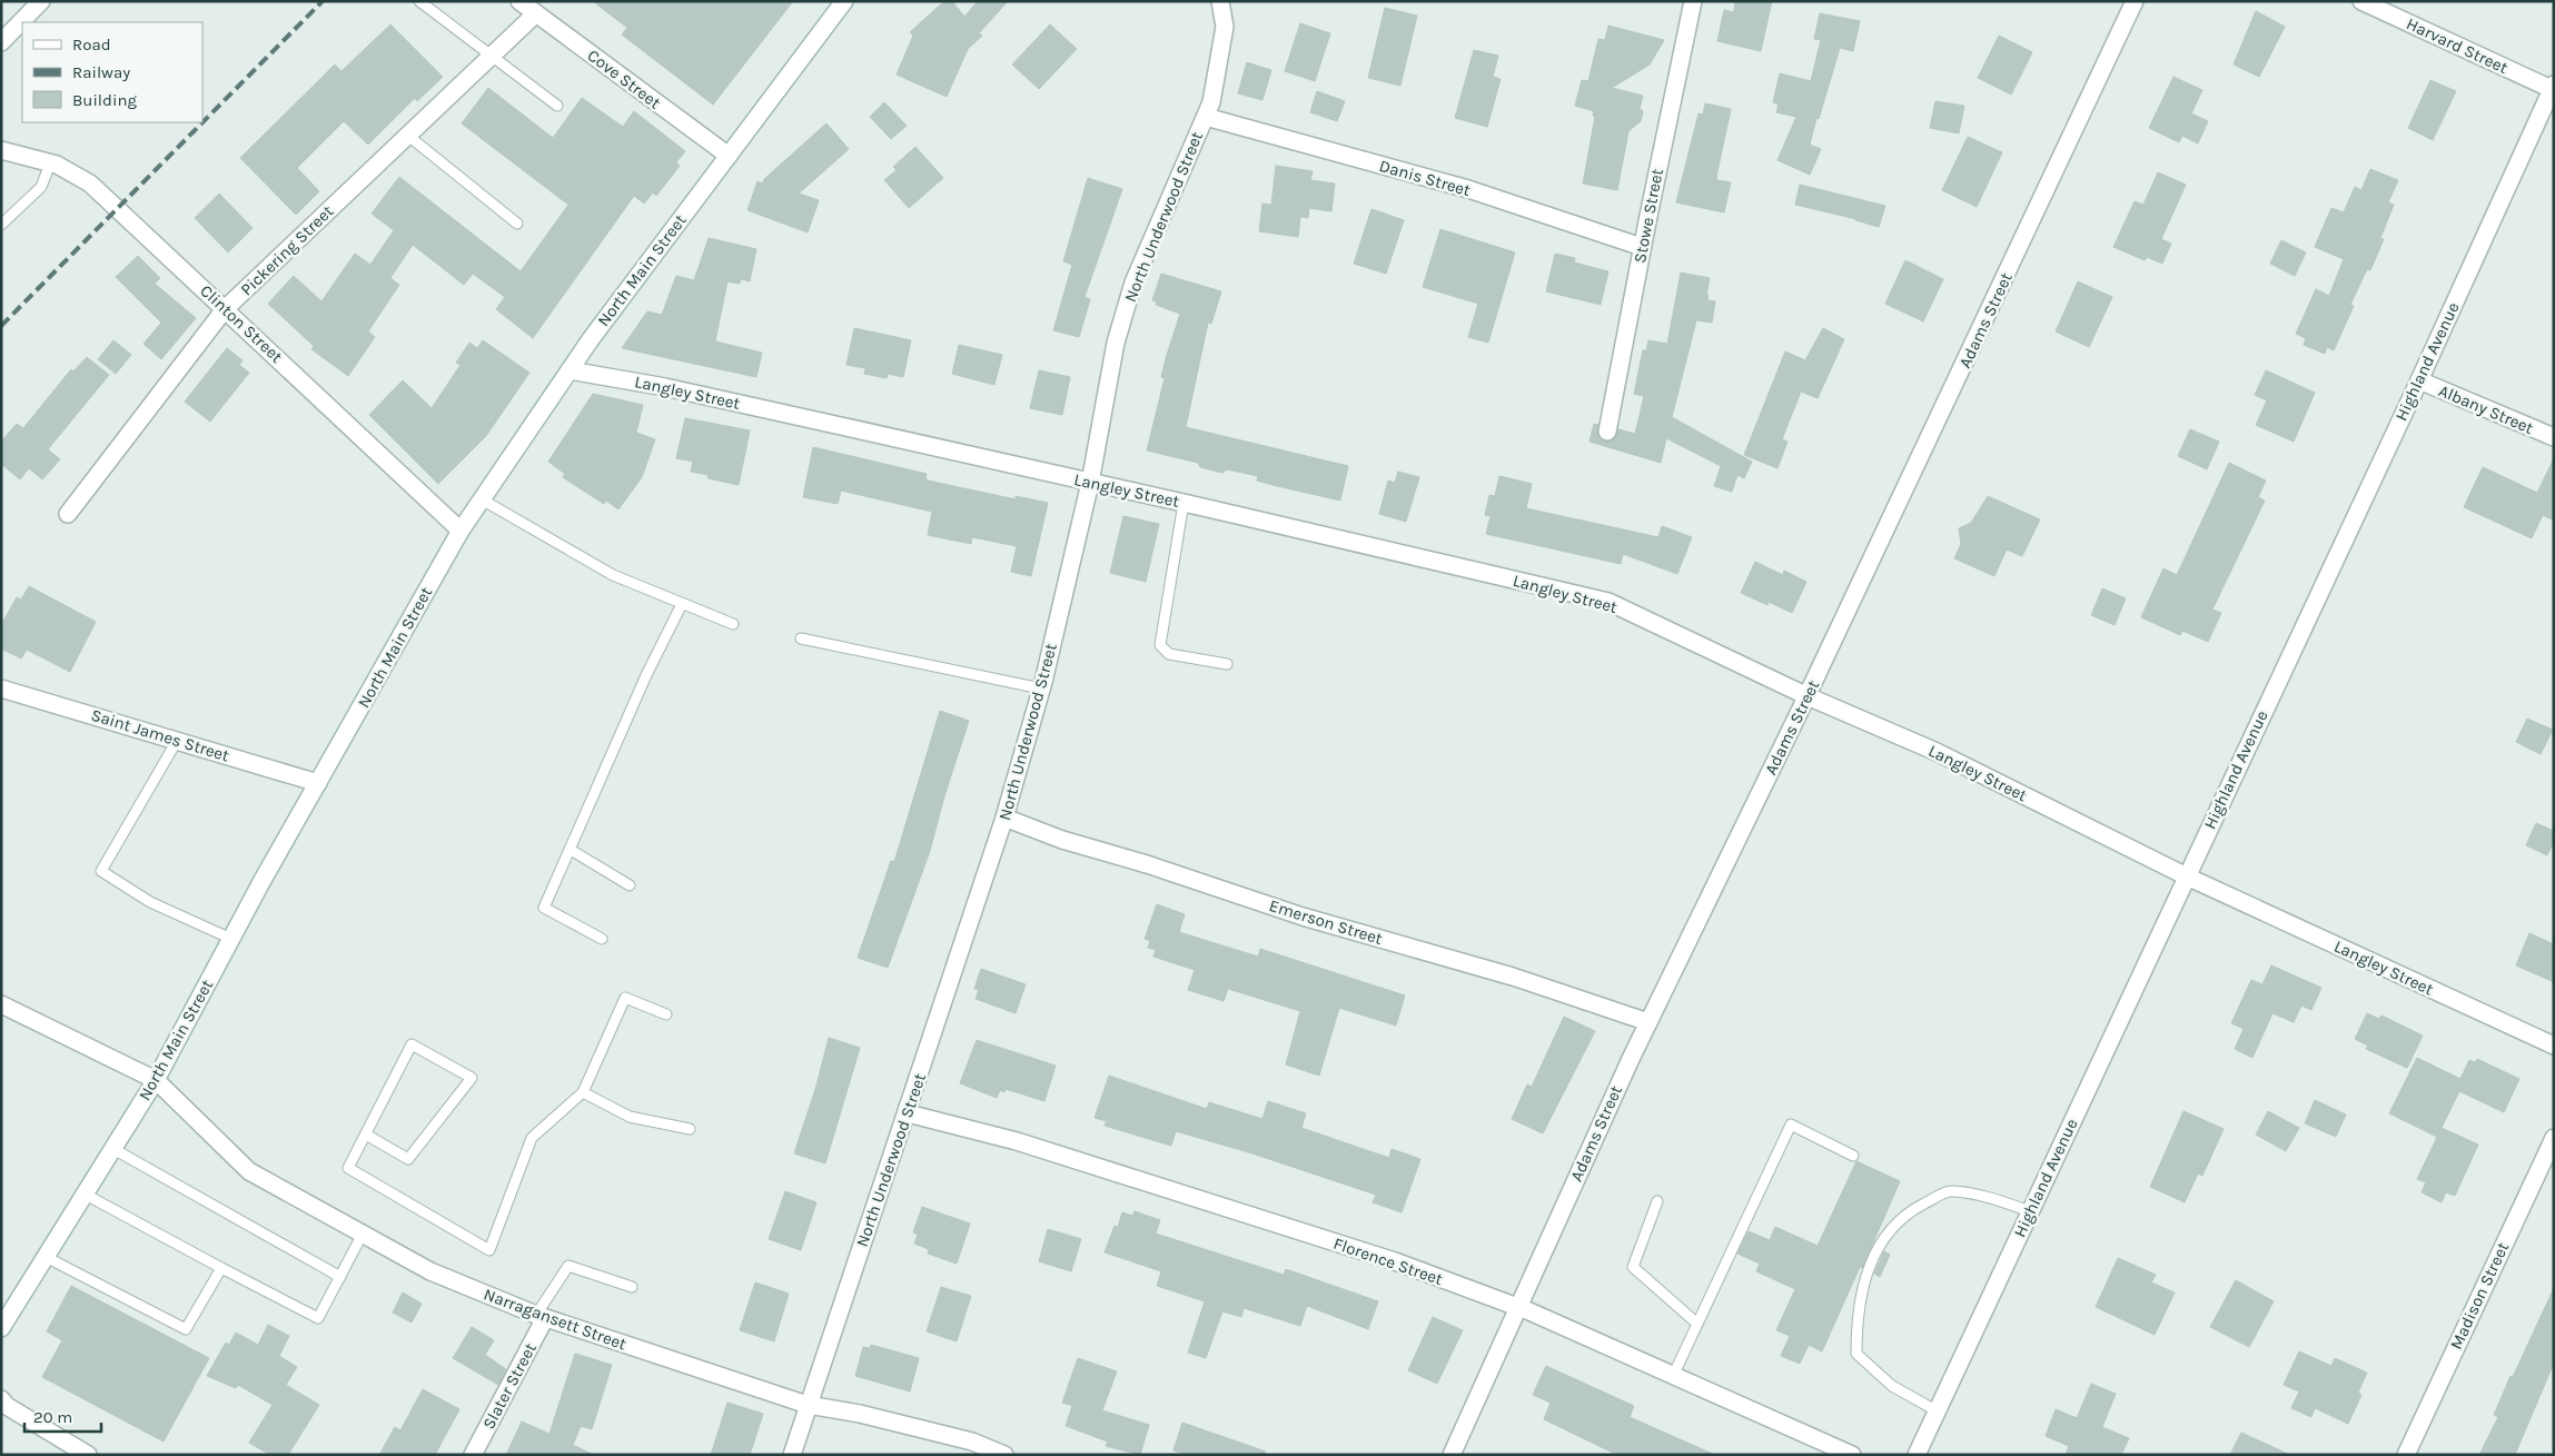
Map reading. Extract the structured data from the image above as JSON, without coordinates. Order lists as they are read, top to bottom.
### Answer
{
  "streets": {
    "street": [
      "Harvard Street",
      "Cove Street",
      "Danis Street",
      "Stowe Street",
      "North Underwood Street",
      "Pickering Street",
      "North Main Street",
      "Adams Street",
      "Clinton Street",
      "Highland Avenue",
      "Langley Street",
      "Albany Street",
      "Saint James Street",
      "Emerson Street",
      "Florence Street",
      "Madison Street",
      "Narragansett Street",
      "Slater Street"
    ]
  },
  "crossings": [
    ["Harvard Street", "Highland Avenue"],
    ["Cove Street", "Pickering Street"],
    ["Cove Street", "North Main Street"],
    ["Danis Street", "Stowe Street"],
    ["Danis Street", "North Underwood Street"],
    ["North Underwood Street", "Langley Street"],
    ["North Underwood Street", "Emerson Street"],
    ["North Underwood Street", "Florence Street"],
    ["North Underwood Street", "Narragansett Street"],
    ["Pickering Street", "Clinton Street"],
    ["North Main Street", "Clinton Street"],
    ["North Main Street", "Langley Street"],
    ["North Main Street", "Saint James Street"],
    ["North Main Street", "Narragansett Street"],
    ["Adams Street", "Langley Street"],
    ["Adams Street", "Emerson Street"],
    ["Adams Street", "Florence Street"],
    ["Highland Avenue", "Langley Street"],
    ["Highland Avenue", "Albany Street"],
    ["Narragansett Street", "Slater Street"]
  ],
  "legend": ["Road", "Railway", "Building"],
  "scale_bar": "20 m"
}
